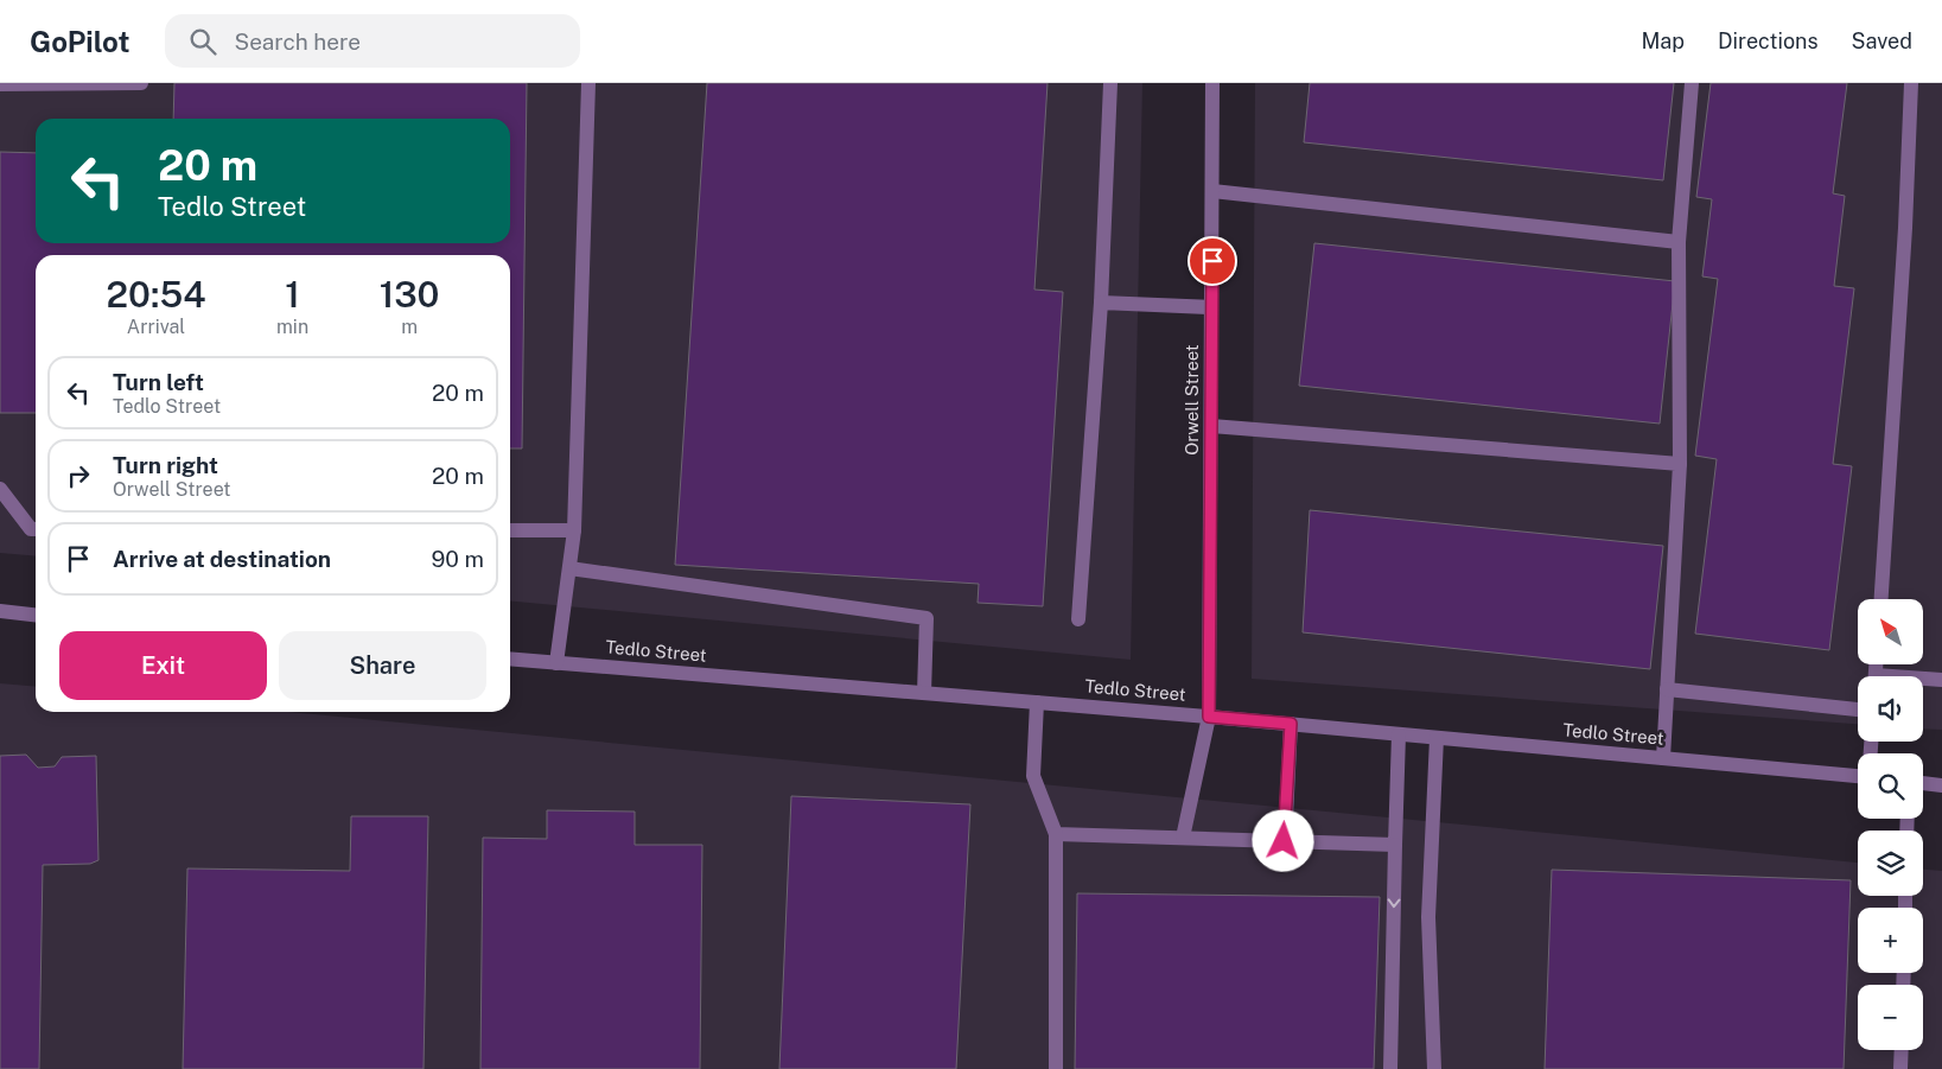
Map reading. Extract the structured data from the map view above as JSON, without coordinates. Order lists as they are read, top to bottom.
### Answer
{
  "streets": {
    "street": ["Orwell Street", "Tedlo Street"]
  },
  "crossings": [
    ["Orwell Street", "Tedlo Street"]
  ],
  "north": "top left",
  "page": {
    "header": "GoPilot",
    "search": "Search here",
    "nav": ["Map", "Directions", "Saved"],
    "turn": ["20 m", "Tedlo Street"],
    "eta": [
      "20:54",
      "Arrival",
      "1",
      "min",
      "130",
      "m"
    ],
    "list": [
      {
        "name": "Turn left",
        "note": "Tedlo Street",
        "value": "20 m"
      },
      {
        "name": "Turn right",
        "note": "Orwell Street",
        "value": "20 m"
      },
      {
        "name": "Arrive at destination",
        "value": "90 m"
      }
    ],
    "map_buttons": ["+", "−"],
    "buttons": ["Exit", "Share"]
  }
}
